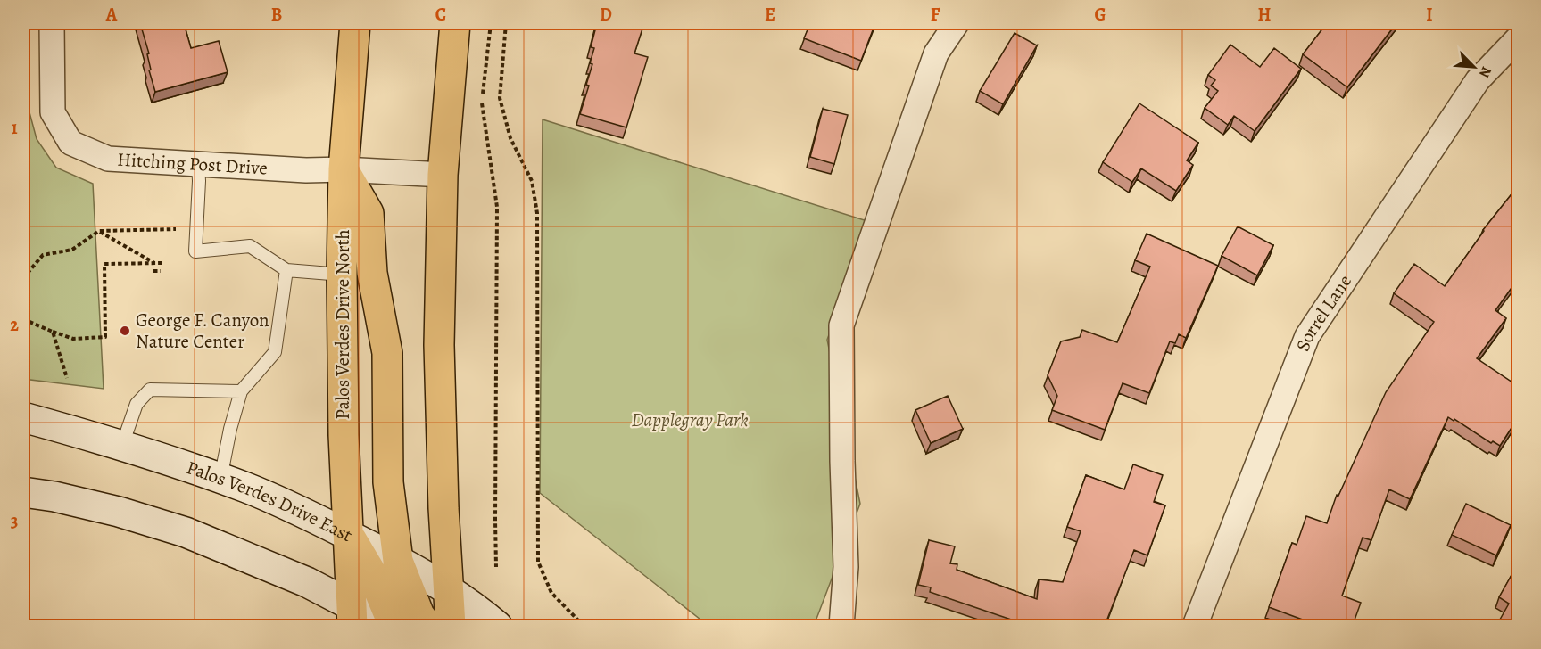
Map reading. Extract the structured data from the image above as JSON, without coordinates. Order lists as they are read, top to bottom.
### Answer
{
  "streets": {
    "main road": ["Palos Verdes Drive North", "Palos Verdes Drive East"],
    "street": ["Hitching Post Drive", "Sorrel Lane"]
  },
  "crossings": [
    ["Hitching Post Drive", "Palos Verdes Drive North"],
    ["Palos Verdes Drive North", "Palos Verdes Drive East"]
  ],
  "parks": ["Dapplegray Park"],
  "places": ["George F. Canyon Nature Center"],
  "north": "bottom right",
  "grid": {
    "columns": [
      "A",
      "B",
      "C",
      "D",
      "E",
      "F",
      "G",
      "H",
      "I"
    ],
    "rows": ["1", "2", "3"]
  }
}
